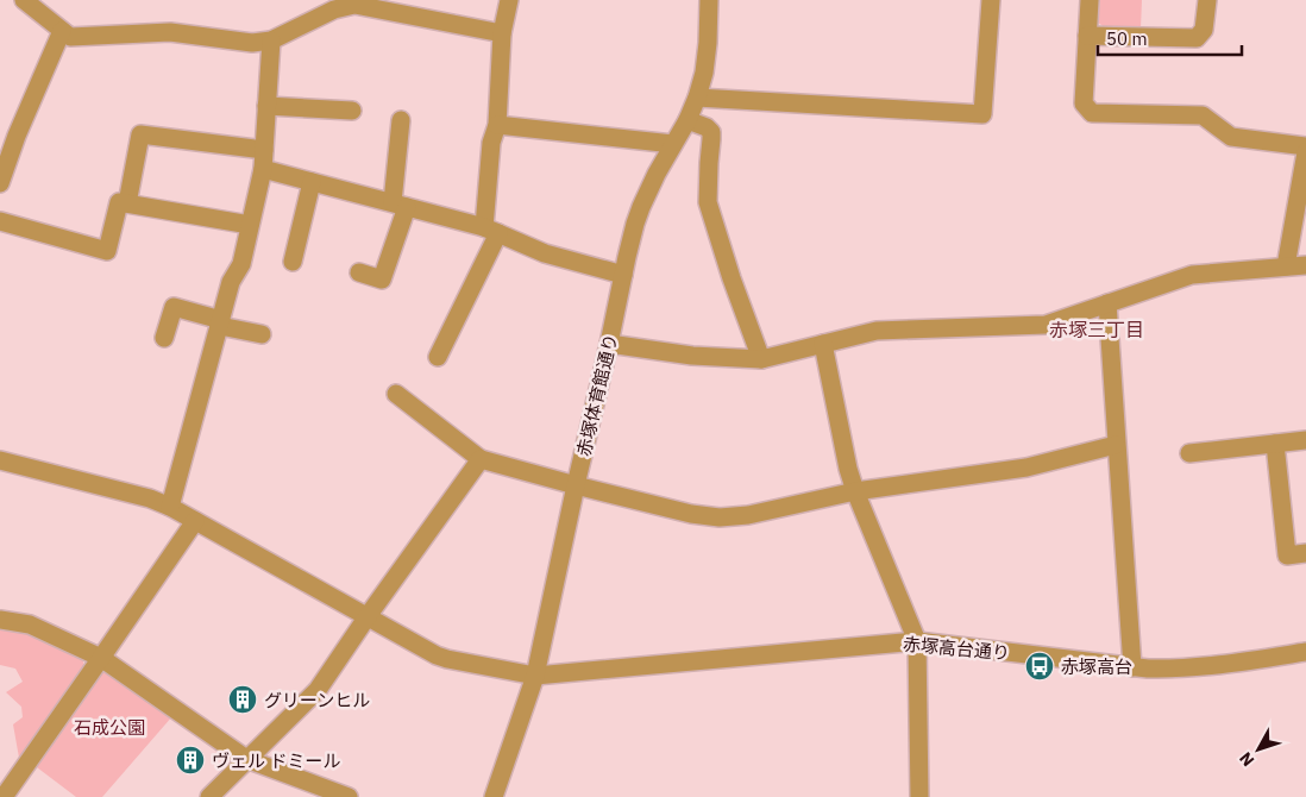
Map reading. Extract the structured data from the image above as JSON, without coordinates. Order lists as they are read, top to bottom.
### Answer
{
  "streets": {
    "street": ["赤塚体育館通り", "赤塚高台通り"]
  },
  "crossings": [
    ["赤塚体育館通り", "赤塚高台通り"]
  ],
  "districts": ["赤塚三丁目"],
  "parks": ["石成公園"],
  "places": {
    "bus stop": ["赤塚高台"],
    "building": ["グリーンヒル", "ヴェル ドミール"]
  },
  "scale_bar": "50 m",
  "north": "bottom left"
}
